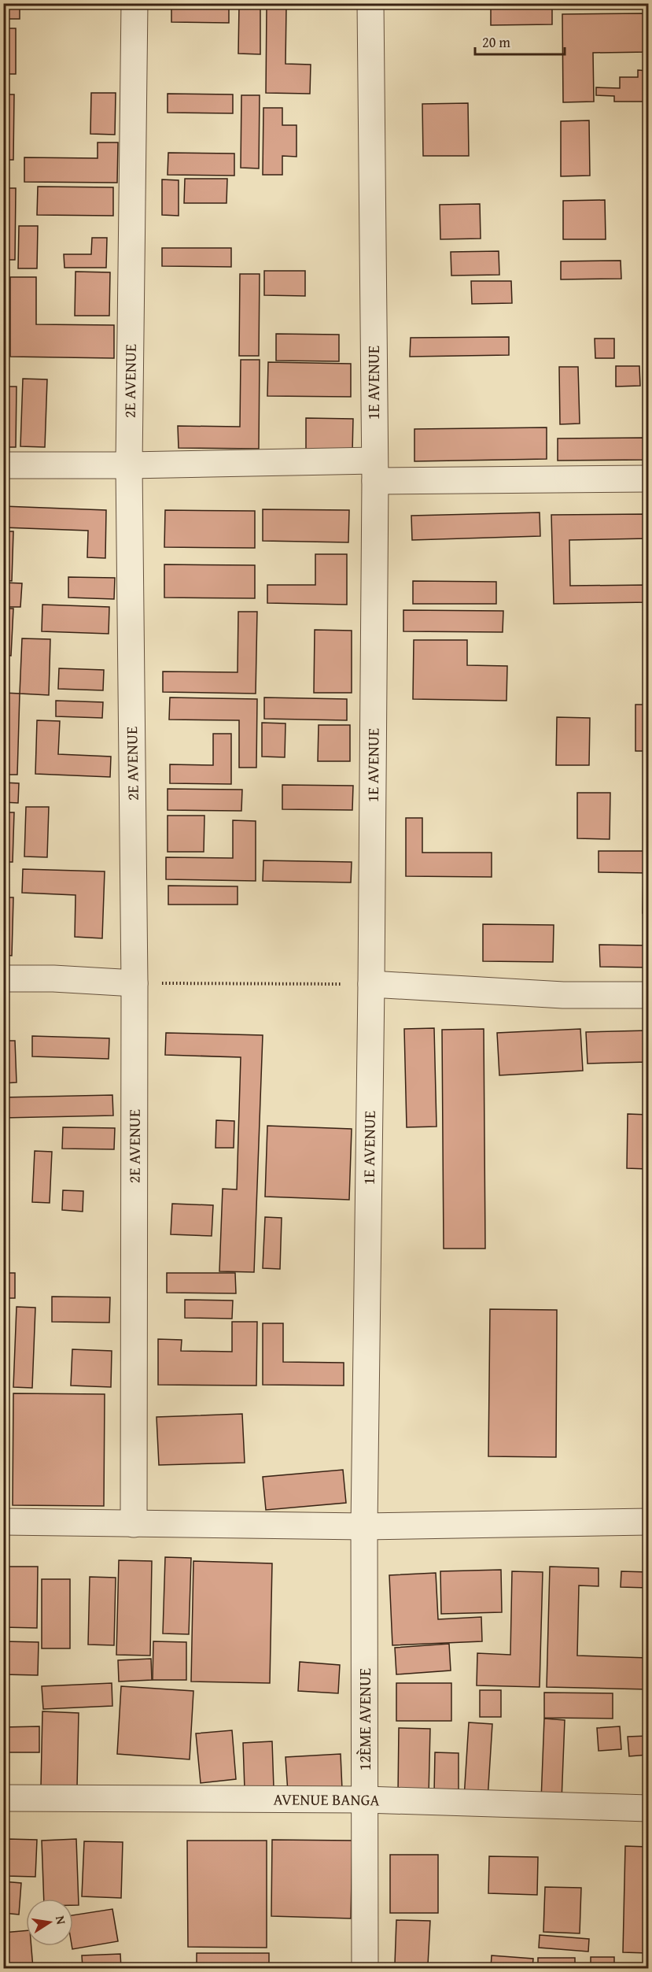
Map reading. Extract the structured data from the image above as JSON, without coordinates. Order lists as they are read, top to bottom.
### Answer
{
  "streets": {
    "street": [
      "2E AVENUE",
      "1E AVENUE",
      "12ÈME AVENUE",
      "AVENUE BANGA"
    ]
  },
  "crossings": [
    ["1E AVENUE", "12ÈME AVENUE"],
    ["12ÈME AVENUE", "AVENUE BANGA"]
  ],
  "scale_bar": "20 m",
  "north": "right"
}
